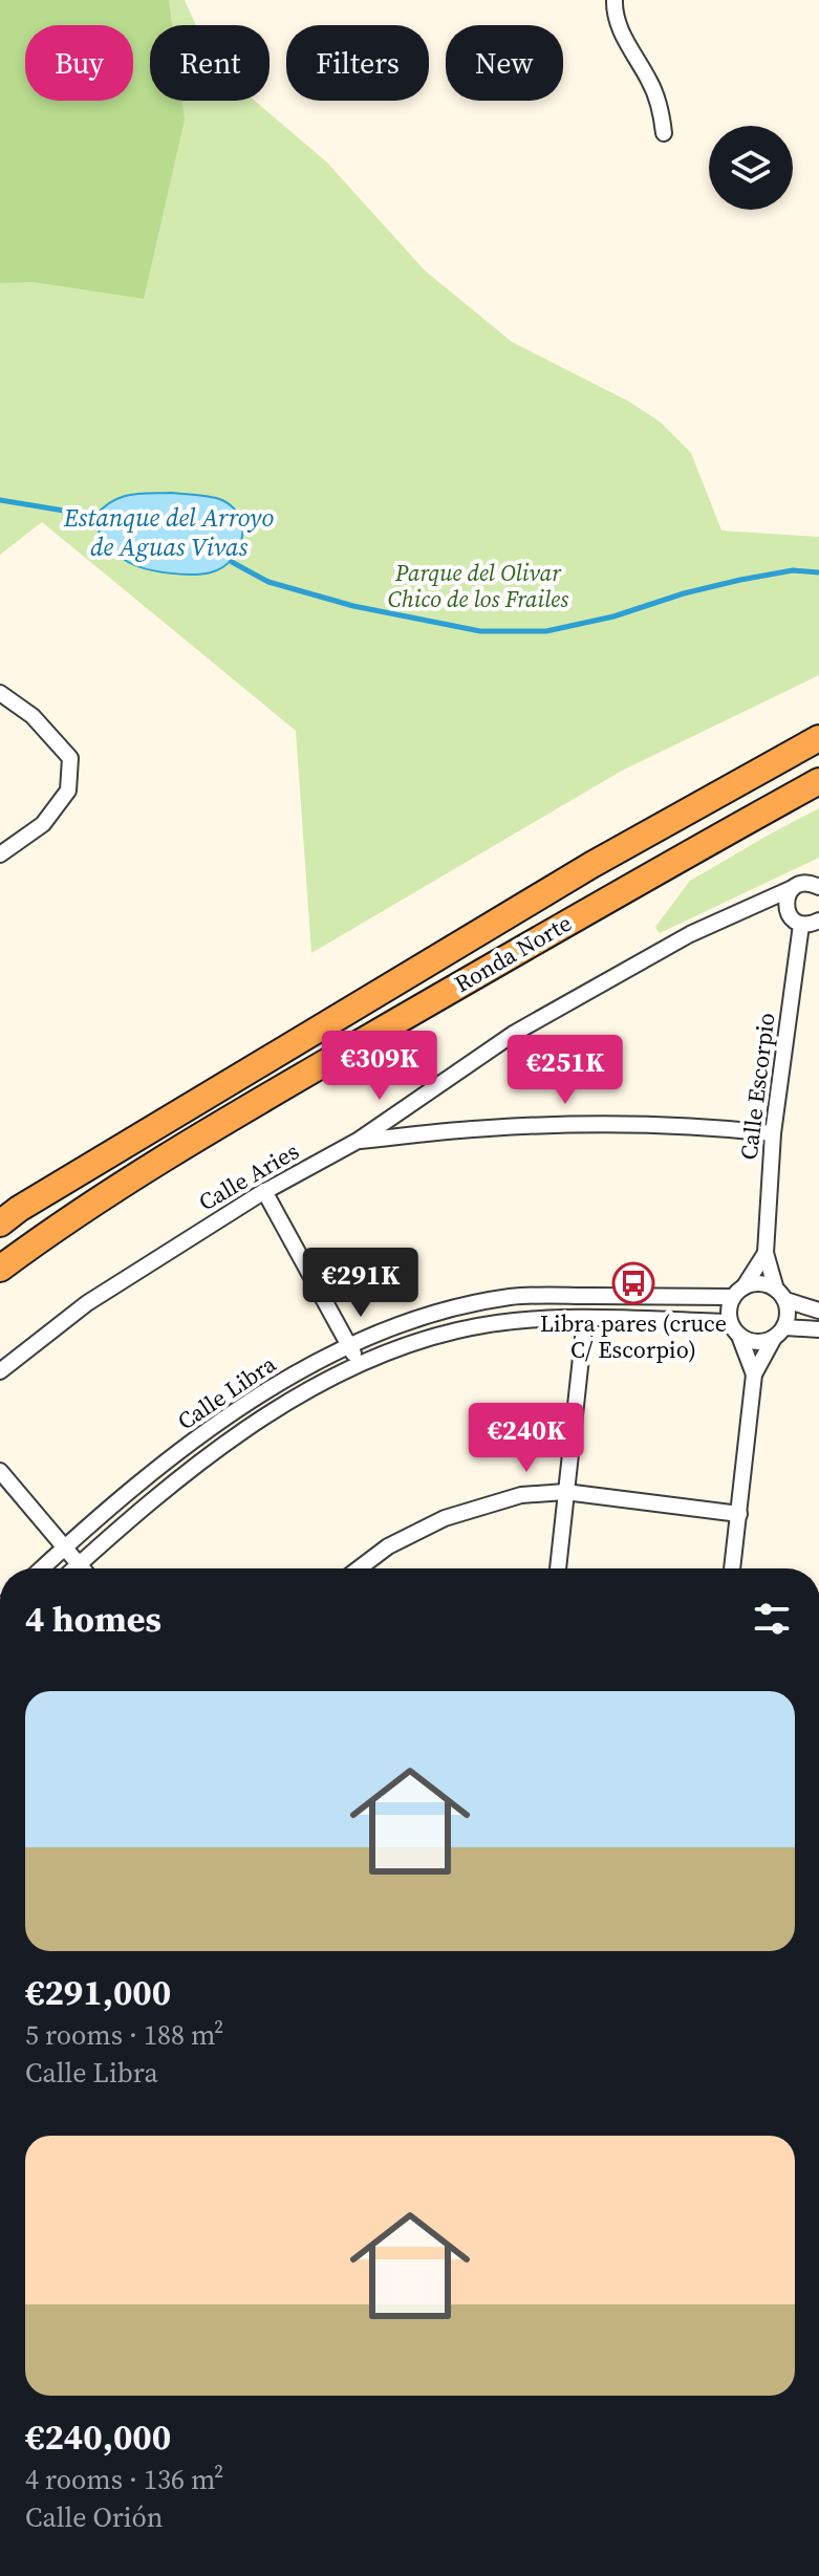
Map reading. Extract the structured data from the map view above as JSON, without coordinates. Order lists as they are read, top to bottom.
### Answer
{
  "streets": {
    "highway": ["Ronda Norte"],
    "street": ["Calle Escorpio", "Calle Aries", "Calle Libra"]
  },
  "water": ["Estanque del Arroyo de Aguas Vivas"],
  "parks": ["Parque del Olivar Chico de los Frailes"],
  "places": {
    "bus stop": ["Libra pares (cruce C/ Escorpio)"]
  },
  "page": {
    "chip": [
      "Buy",
      "Rent",
      "Filters",
      "New"
    ],
    "price": [
      "€309K",
      "€251K",
      "€291K",
      "€240K"
    ],
    "heading": "4 homes",
    "list": [
      {
        "name": "€291,000",
        "note": "5 rooms · 188 m² · Calle Libra"
      },
      {
        "name": "€240,000",
        "note": "4 rooms · 136 m² · Calle Orión"
      }
    ]
  }
}
